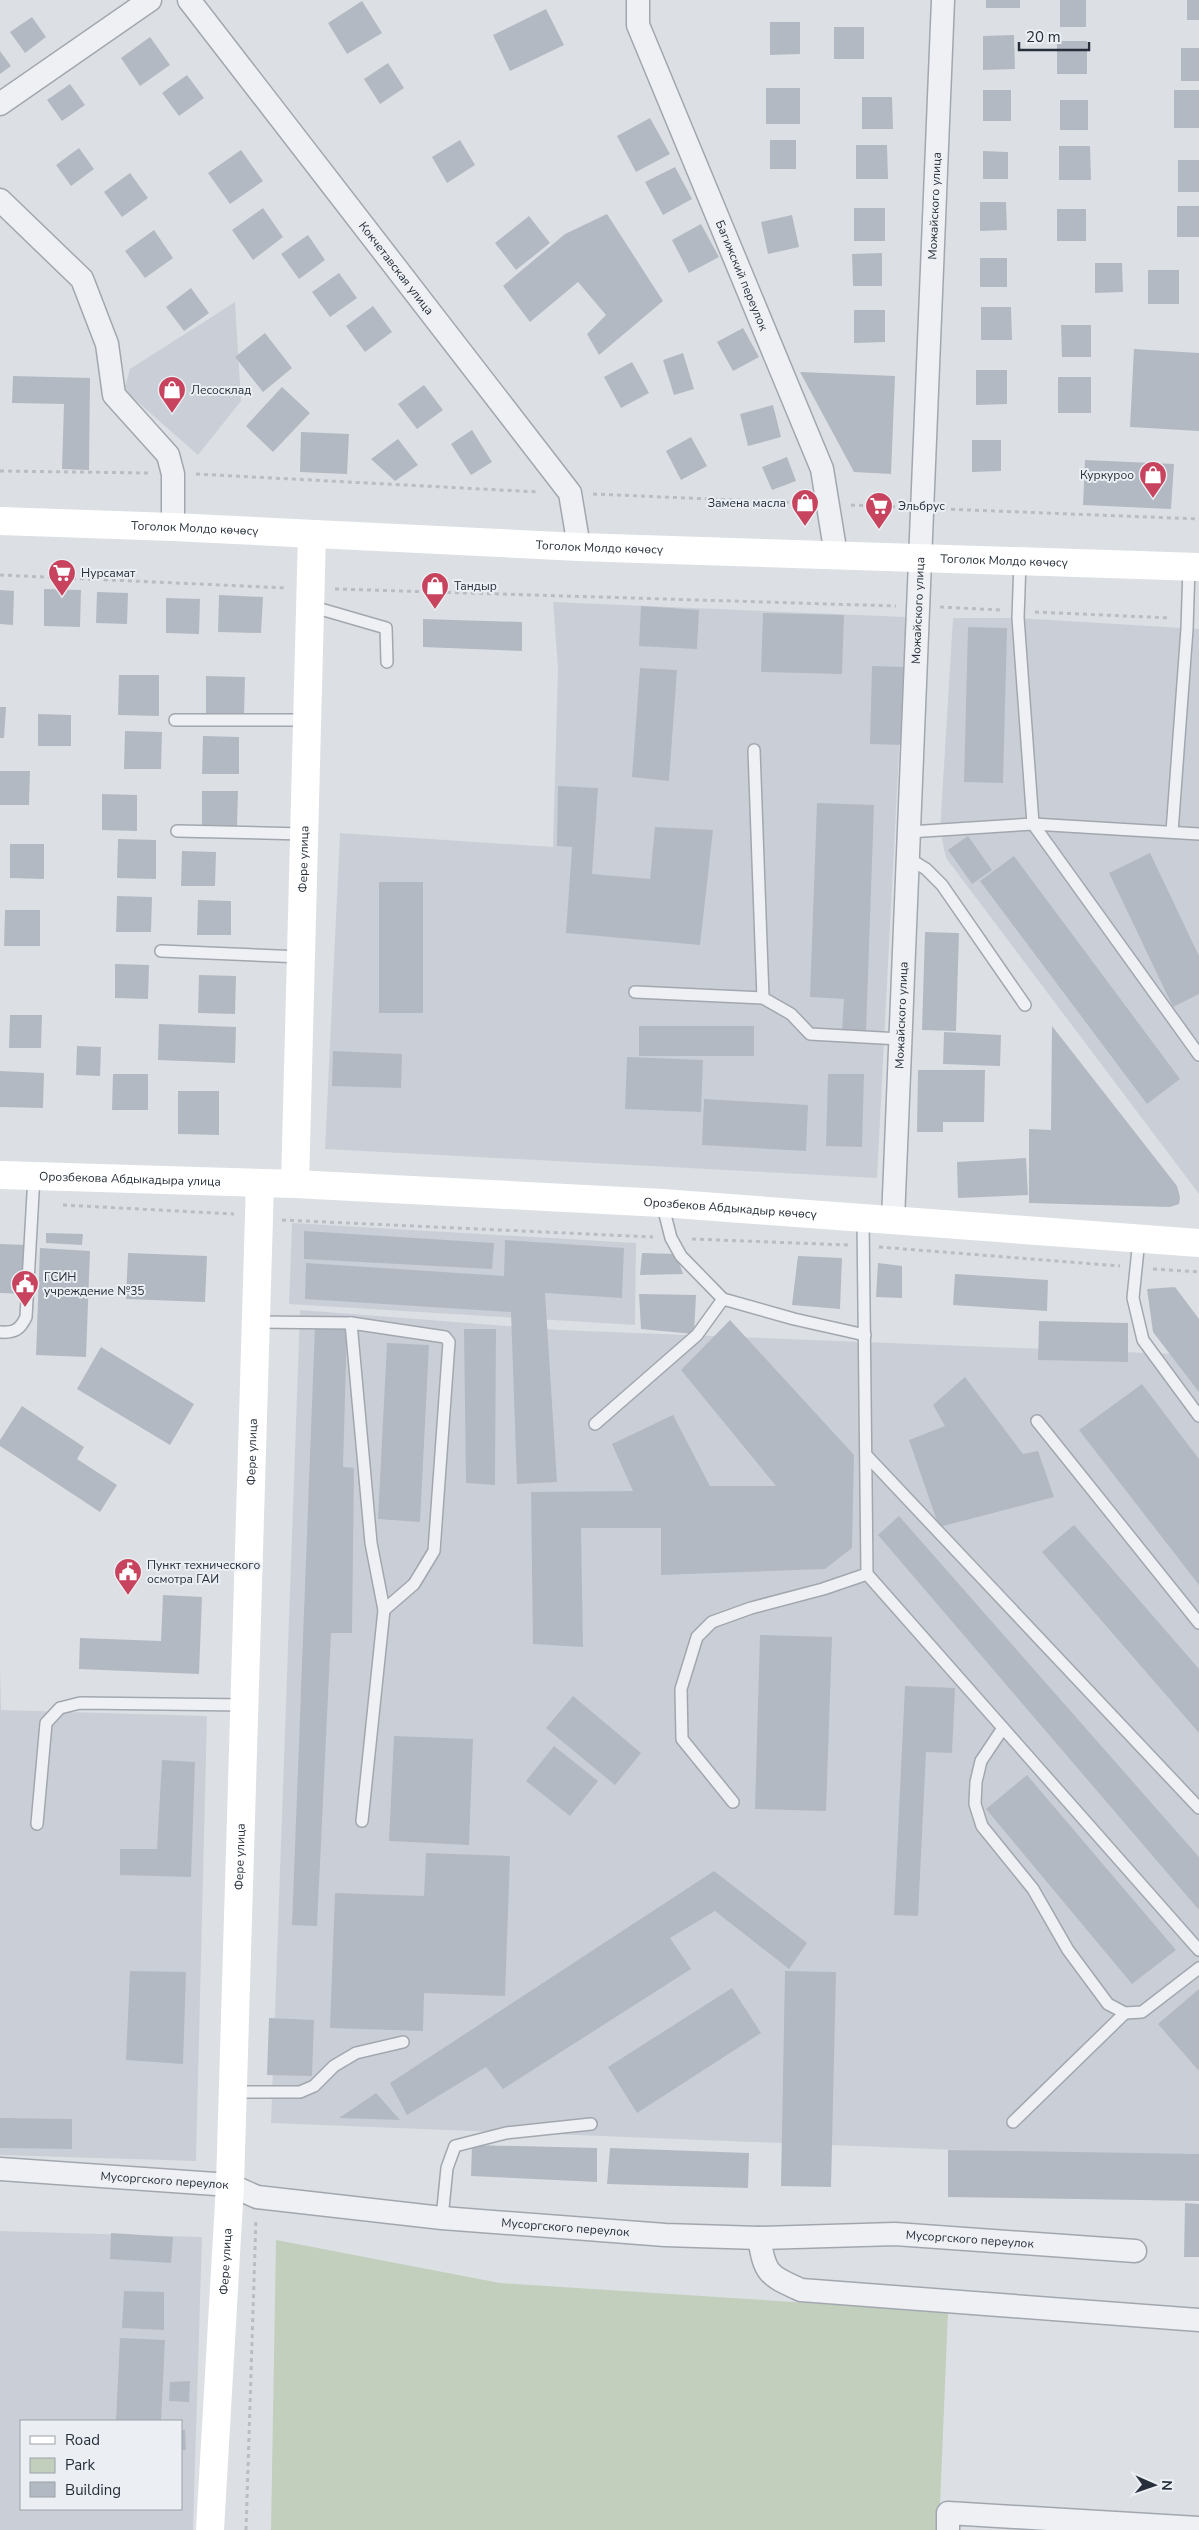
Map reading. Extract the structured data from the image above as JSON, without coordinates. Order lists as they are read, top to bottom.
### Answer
{
  "streets": {
    "street": [
      "Можайского улица",
      "Кокчетавская улица",
      "Багижский переулок",
      "Тоголок Молдо көчөсү",
      "Фере улица",
      "Орозбекова Абдыкадыра улица",
      "Орозбеков Абдыкадыр көчөсү",
      "Мусоргского переулок"
    ]
  },
  "crossings": [
    ["Можайского улица", "Тоголок Молдо көчөсү"],
    ["Можайского улица", "Орозбеков Абдыкадыр көчөсү"],
    ["Кокчетавская улица", "Тоголок Молдо көчөсү"],
    ["Багижский переулок", "Тоголок Молдо көчөсү"],
    ["Тоголок Молдо көчөсү", "Фере улица"],
    ["Фере улица", "Орозбекова Абдыкадыра улица"],
    ["Фере улица", "Орозбеков Абдыкадыр көчөсү"],
    ["Фере улица", "Мусоргского переулок"],
    ["Орозбекова Абдыкадыра улица", "Орозбеков Абдыкадыр көчөсү"]
  ],
  "places": {
    "shop": [
      "Лесосклад",
      "Куркуроо",
      "Замена масла",
      "Тандыр"
    ],
    "supermarket": ["Эльбрус", "Нурсамат"],
    "public building": ["ГСИН учреждение №35", "Пункт технического осмотра ГАИ"]
  },
  "legend": ["Road", "Park", "Building"],
  "scale_bar": "20 m",
  "north": "right"
}
